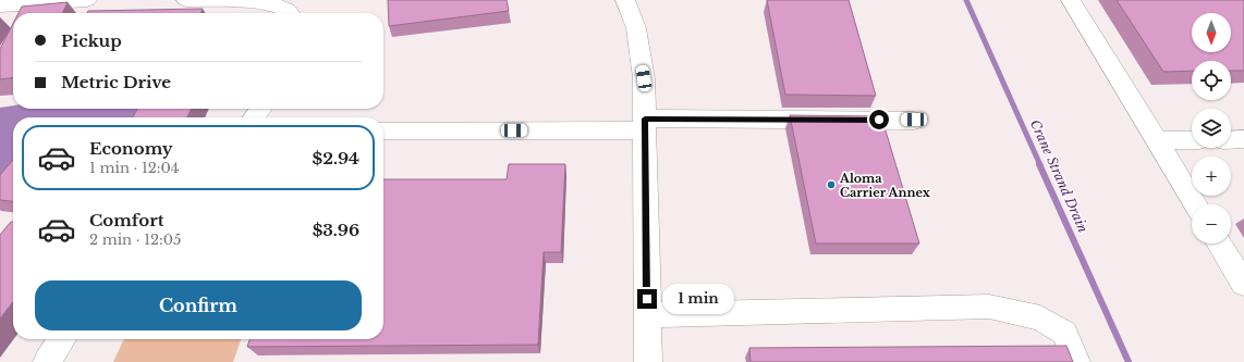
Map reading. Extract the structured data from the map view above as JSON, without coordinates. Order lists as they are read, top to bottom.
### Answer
{
  "water": ["Crane Strand Drain"],
  "places": ["Aloma Carrier Annex"],
  "north": "bottom",
  "page": {
    "map_buttons": ["+", "−"],
    "banner": ["Pickup", "Metric Drive"],
    "list": [
      {
        "name": "Economy",
        "note": "1 min · 12:04",
        "value": "$2.94"
      },
      {
        "name": "Comfort",
        "note": "2 min · 12:05",
        "value": "$3.96"
      }
    ],
    "buttons": "Confirm",
    "bubble": "1 min"
  }
}
